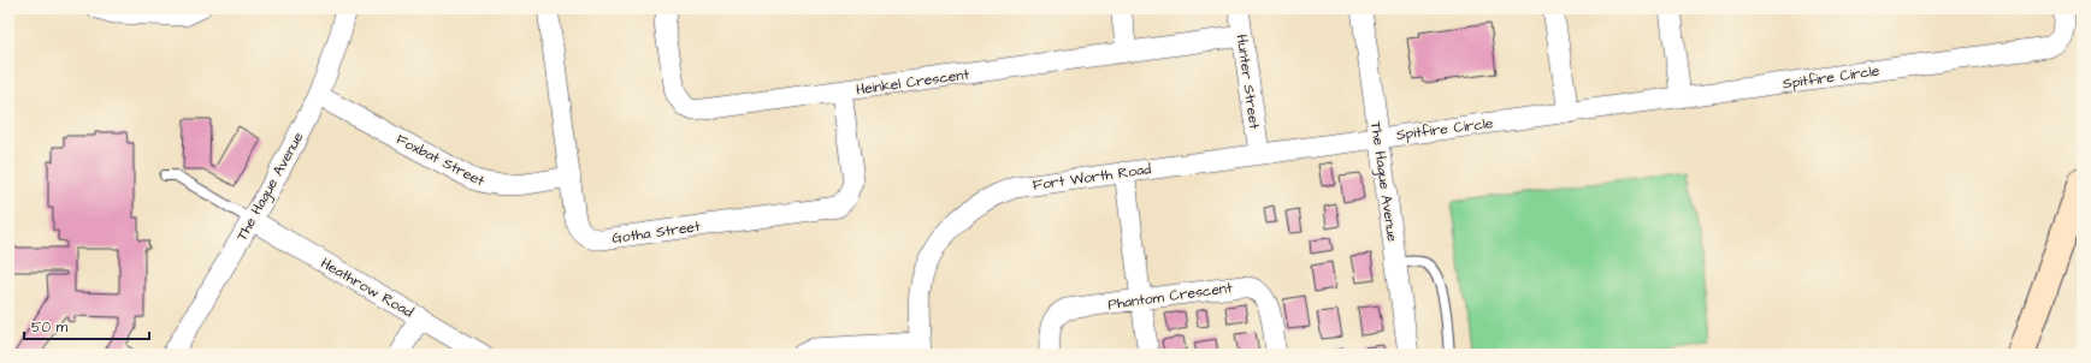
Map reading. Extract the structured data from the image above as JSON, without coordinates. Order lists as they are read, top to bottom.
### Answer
{
  "streets": {
    "street": [
      "Spitfire Circle",
      "Heinkel Crescent",
      "Hunter Street",
      "Foxbat Street",
      "Fort Worth Road",
      "The Hague Avenue",
      "Gotha Street",
      "Heathrow Road",
      "Phantom Crescent"
    ]
  },
  "crossings": [
    ["Spitfire Circle", "Fort Worth Road"],
    ["Spitfire Circle", "The Hague Avenue"],
    ["Heinkel Crescent", "Hunter Street"],
    ["Heinkel Crescent", "Gotha Street"],
    ["Hunter Street", "Fort Worth Road"],
    ["Foxbat Street", "The Hague Avenue"],
    ["Foxbat Street", "Gotha Street"],
    ["Fort Worth Road", "The Hague Avenue"],
    ["The Hague Avenue", "Heathrow Road"]
  ],
  "scale_bar": "50 m"
}
